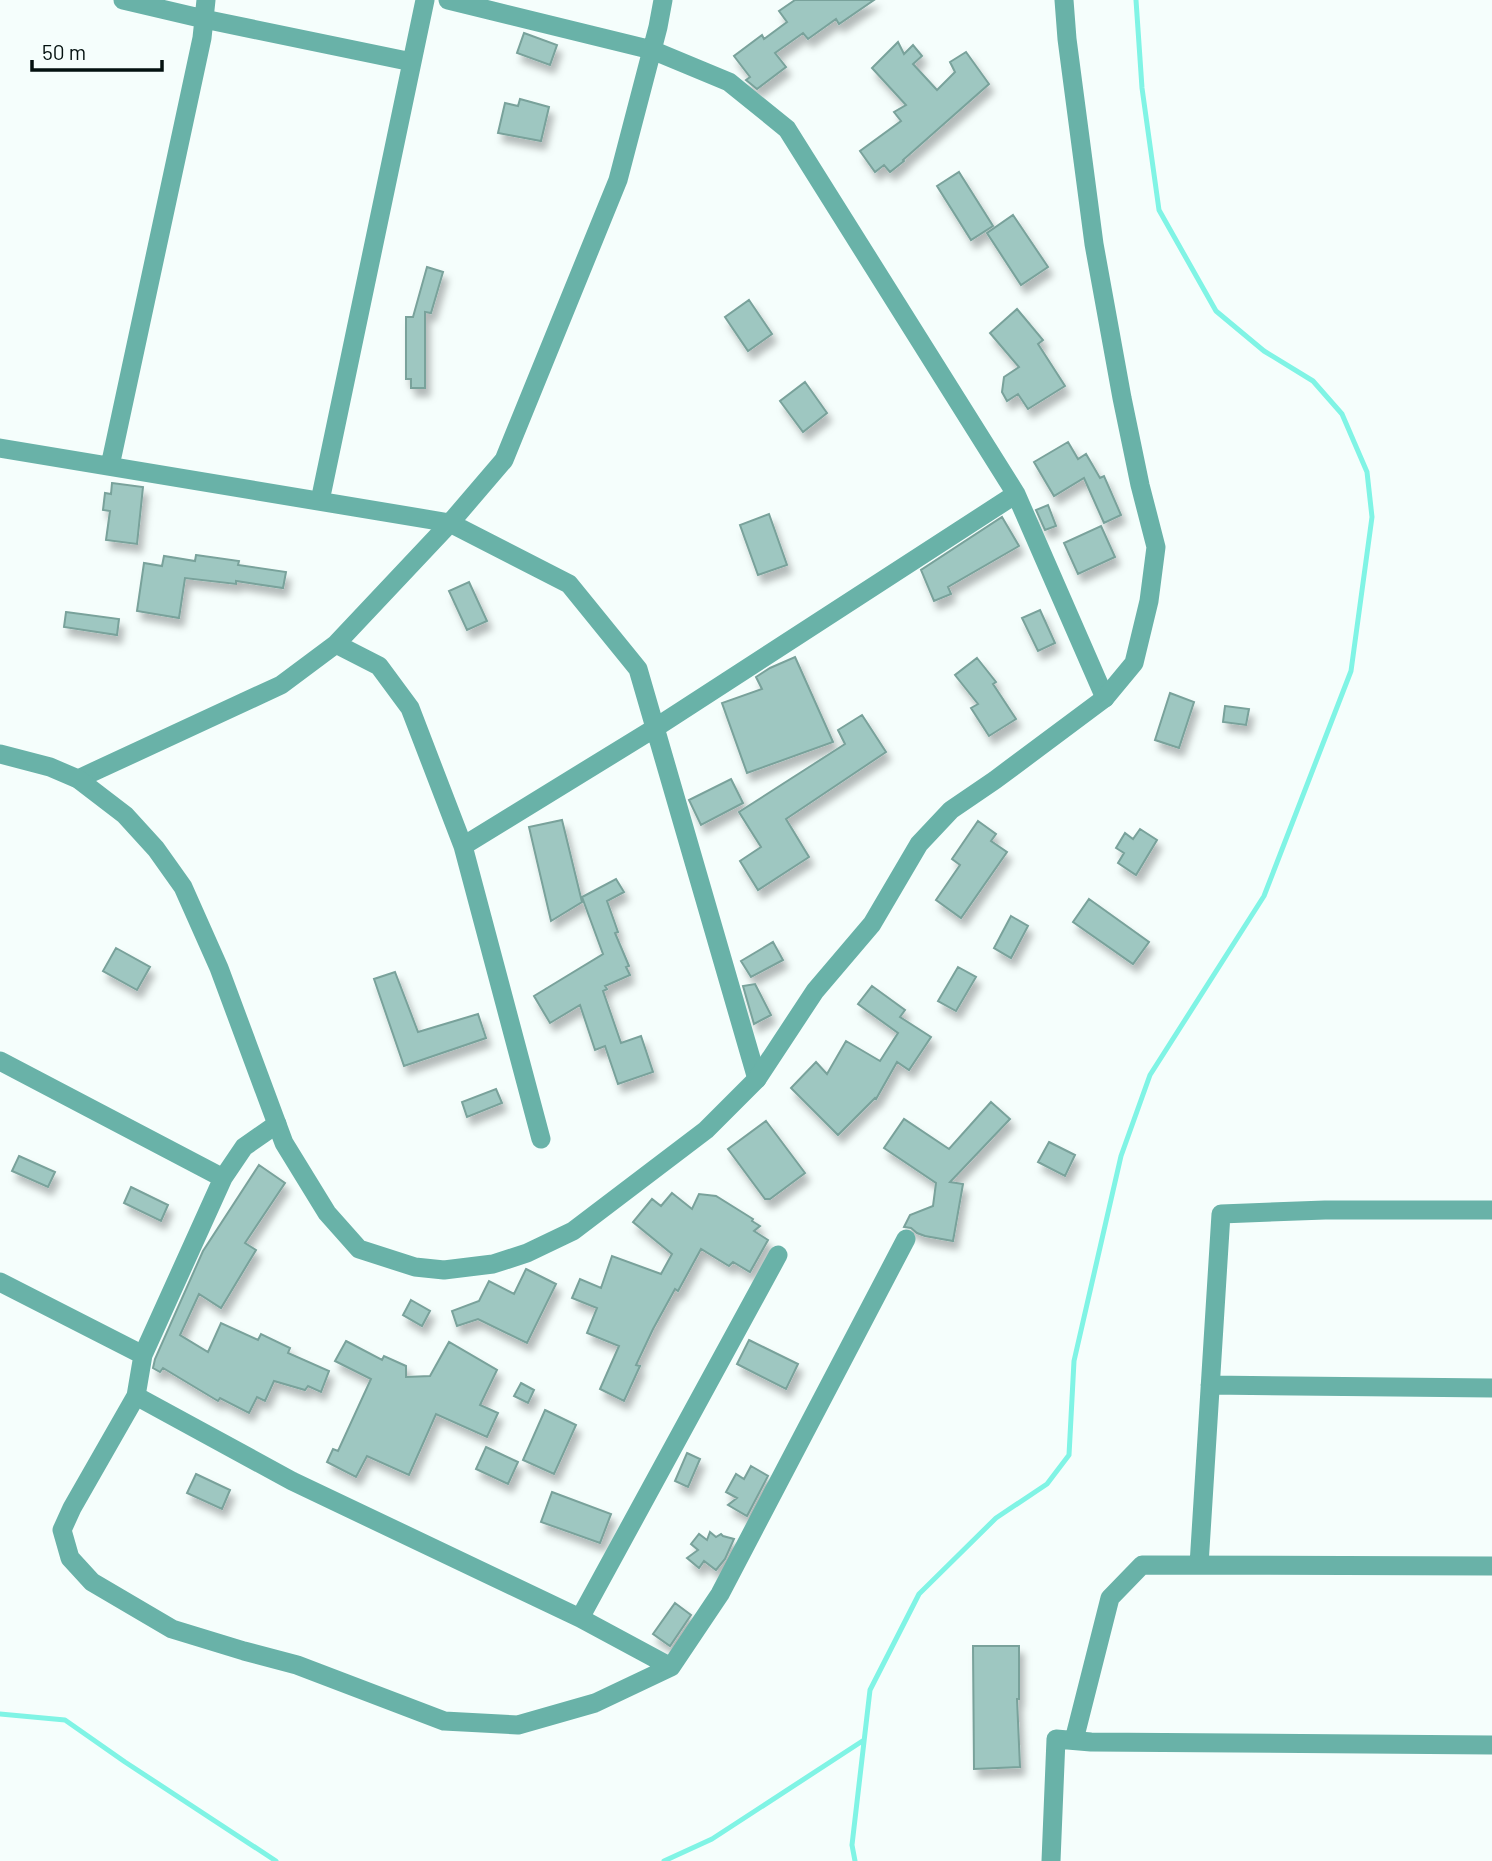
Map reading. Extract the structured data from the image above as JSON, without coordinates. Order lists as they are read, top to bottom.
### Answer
{
  "scale_bar": "50 m"
}
